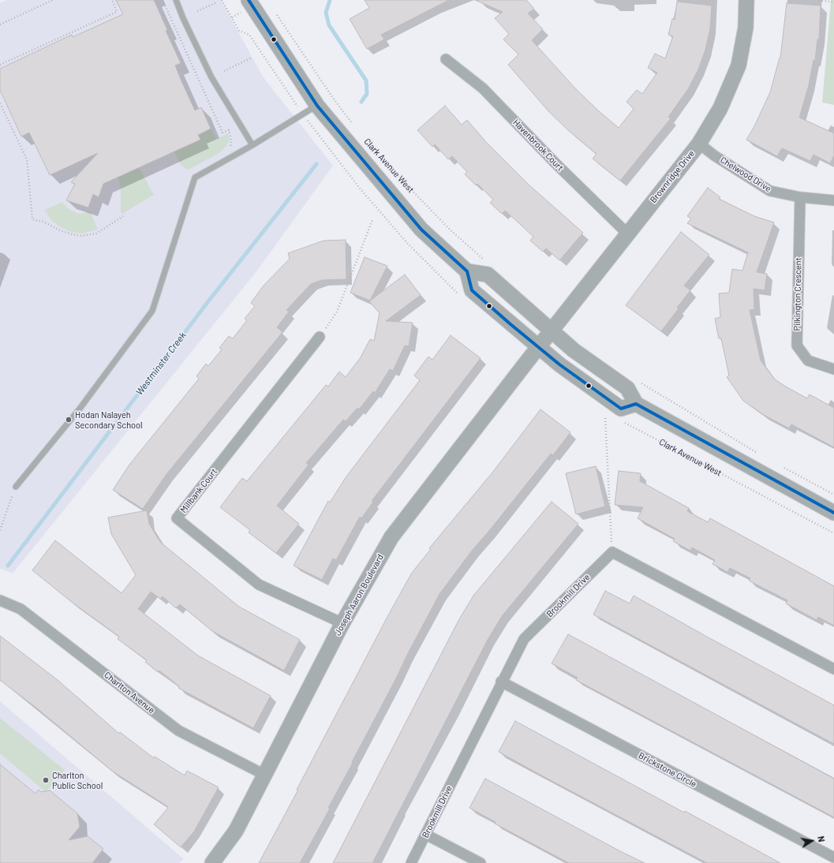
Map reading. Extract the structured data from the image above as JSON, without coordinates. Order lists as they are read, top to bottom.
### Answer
{
  "streets": {
    "street": [
      "Havenbrook Court",
      "Clark Avenue West",
      "Chelwood Drive",
      "Brownridge Drive",
      "Pilkington Crescent",
      "Millbank Court",
      "Joseph Aaron Boulevard",
      "Brookmill Drive",
      "Charlton Avenue",
      "Brickstone Circle"
    ]
  },
  "crossings": [
    ["Havenbrook Court", "Brownridge Drive"],
    ["Chelwood Drive", "Brownridge Drive"],
    ["Chelwood Drive", "Pilkington Crescent"],
    ["Brownridge Drive", "Joseph Aaron Boulevard"],
    ["Millbank Court", "Joseph Aaron Boulevard"],
    ["Joseph Aaron Boulevard", "Charlton Avenue"],
    ["Brookmill Drive", "Brickstone Circle"]
  ],
  "water": ["Westminster Creek"],
  "places": ["Hodan Nalayeh Secondary School", "Charlton Public School"],
  "north": "right"
}
